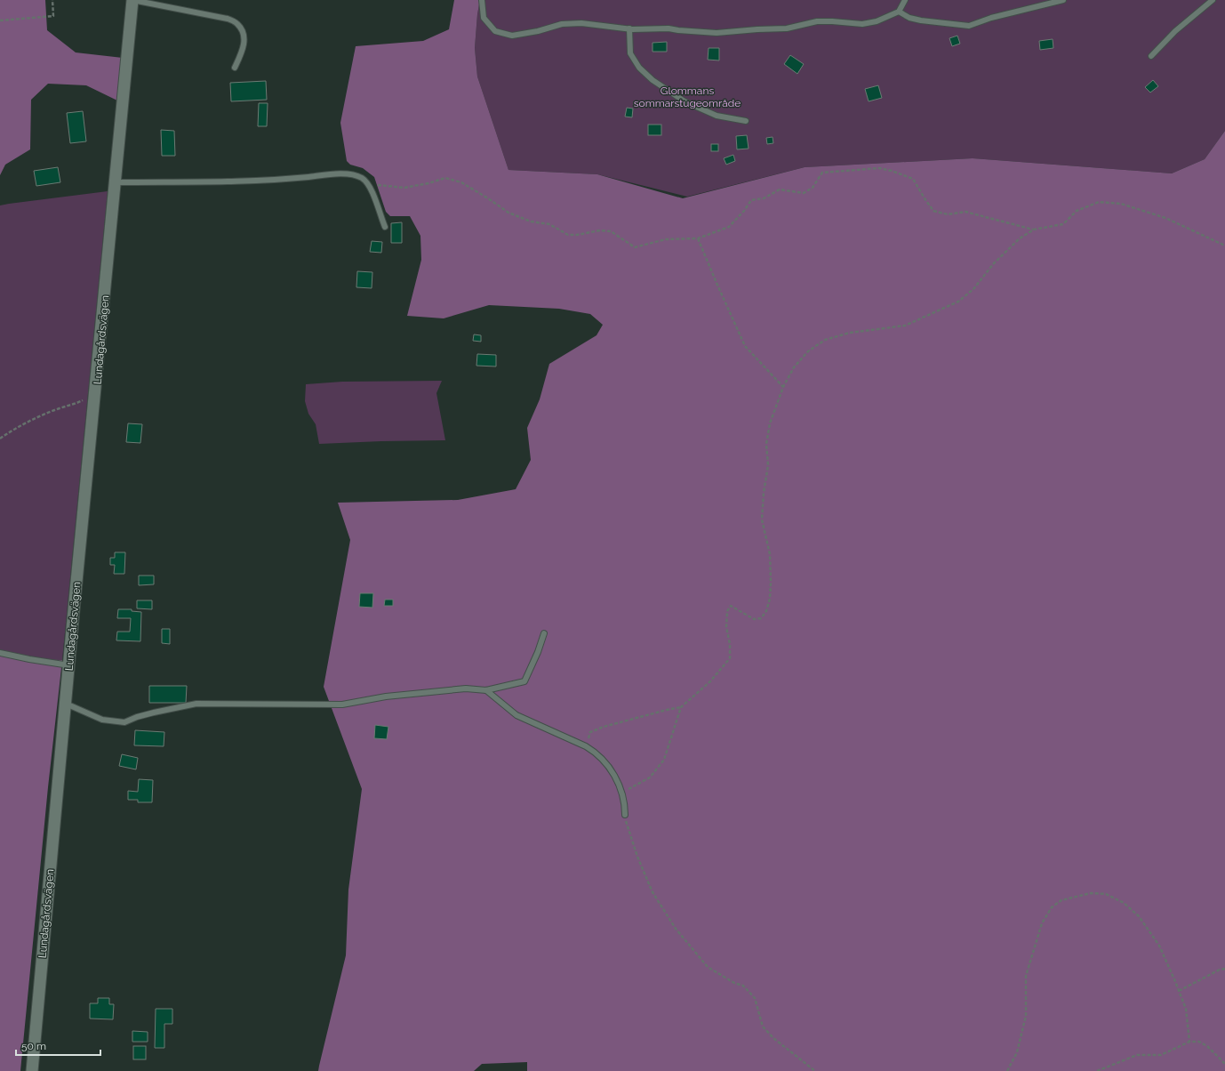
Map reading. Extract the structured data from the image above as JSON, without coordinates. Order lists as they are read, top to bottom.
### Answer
{
  "streets": {
    "street": ["Lundagårdsvägen"]
  },
  "parks": ["Glommans sommarstugeområde"],
  "scale_bar": "50 m"
}
